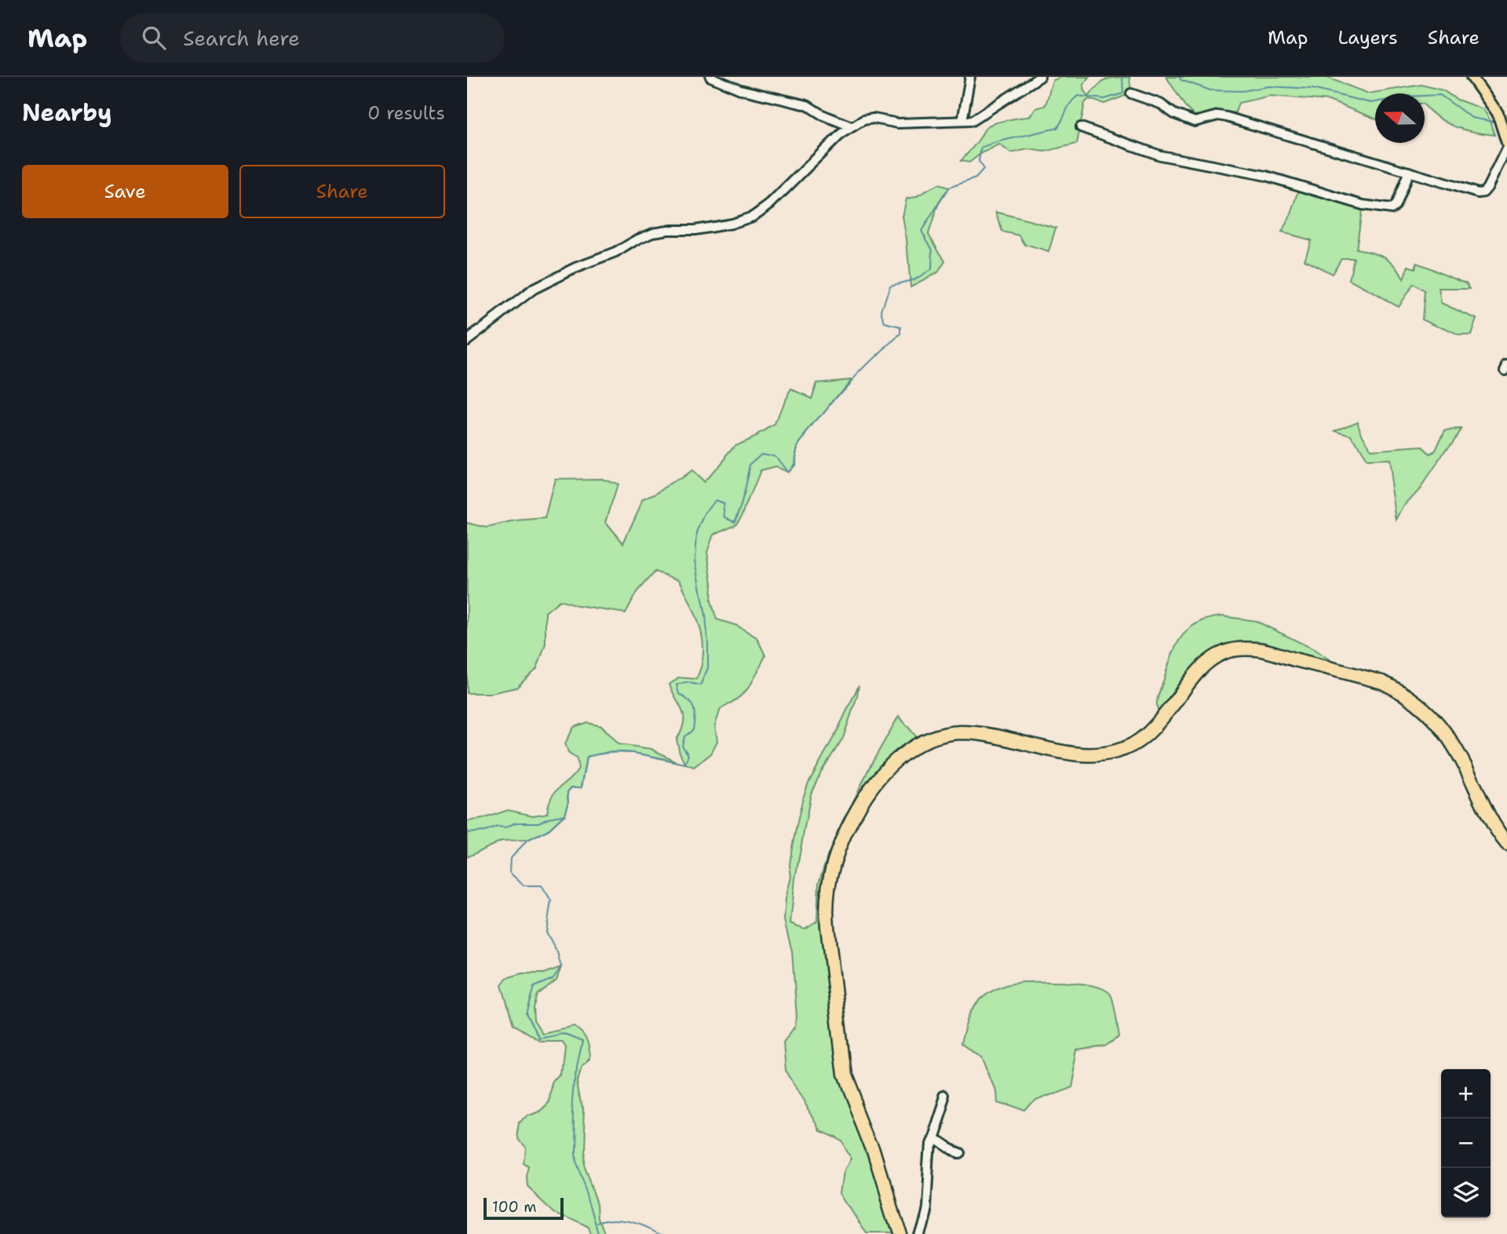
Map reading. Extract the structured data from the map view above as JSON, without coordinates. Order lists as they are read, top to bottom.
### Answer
{
  "scale_bar": "100 m",
  "north": "left",
  "page": {
    "header": "Map",
    "search": "Search here",
    "nav": ["Map", "Layers", "Share"],
    "heading": ["Nearby", "0 results"],
    "buttons": ["Save", "Share"],
    "map_buttons": ["+", "−"],
    "scale": "100 m"
  }
}
